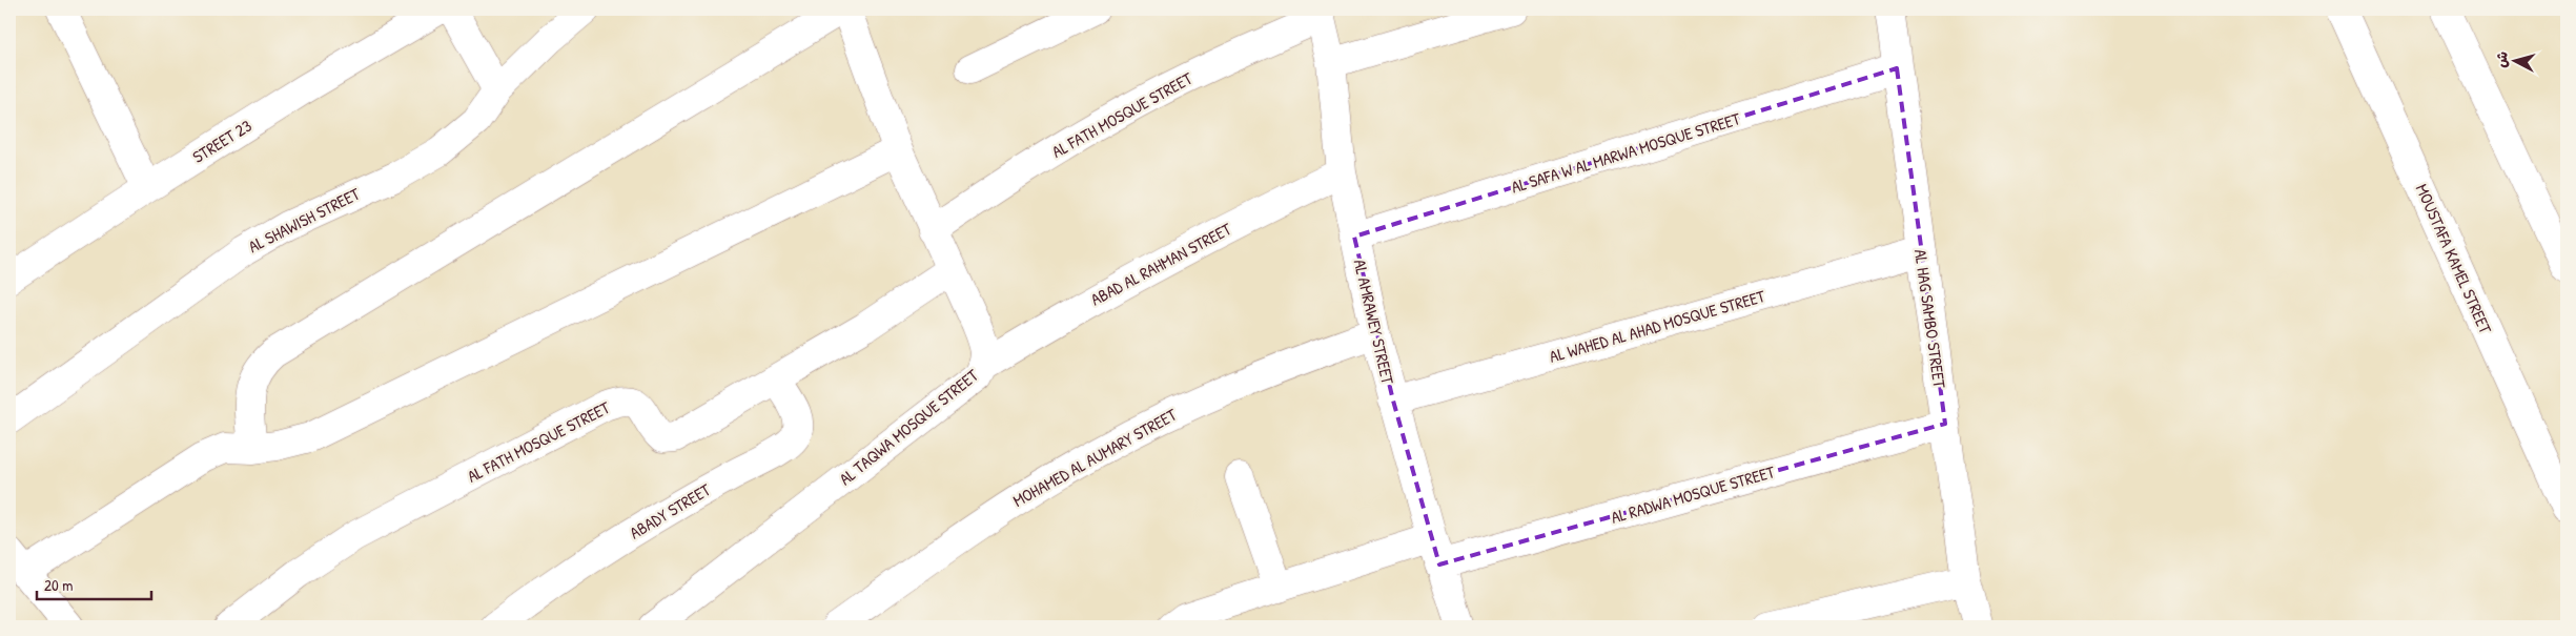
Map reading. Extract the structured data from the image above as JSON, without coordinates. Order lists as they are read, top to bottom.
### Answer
{
  "streets": {
    "street": [
      "AL FATH MOSQUE STREET",
      "STREET 23",
      "AL SAFA W AL MARWA MOSQUE STREET",
      "AL SHAWISH STREET",
      "MOUSTAFA KAMEL STREET",
      "ABAD AL RAHMAN STREET",
      "AL HAG SAMBO STREET",
      "AL AMRAWEY STREET",
      "AL WAHED AL AHAD MOSQUE STREET",
      "AL TAQWA MOSQUE STREET",
      "MOHAMED AL AUMARY STREET",
      "AL RADWA MOSQUE STREET",
      "ABADY STREET"
    ]
  },
  "crossings": [
    ["AL FATH MOSQUE STREET", "AL AMRAWEY STREET"],
    ["AL FATH MOSQUE STREET", "AL TAQWA MOSQUE STREET"],
    ["AL FATH MOSQUE STREET", "ABADY STREET"],
    ["AL SAFA W AL MARWA MOSQUE STREET", "AL HAG SAMBO STREET"],
    ["AL SAFA W AL MARWA MOSQUE STREET", "AL AMRAWEY STREET"],
    ["ABAD AL RAHMAN STREET", "AL AMRAWEY STREET"],
    ["ABAD AL RAHMAN STREET", "AL TAQWA MOSQUE STREET"],
    ["AL HAG SAMBO STREET", "AL WAHED AL AHAD MOSQUE STREET"],
    ["AL HAG SAMBO STREET", "AL RADWA MOSQUE STREET"],
    ["AL AMRAWEY STREET", "AL WAHED AL AHAD MOSQUE STREET"],
    ["AL AMRAWEY STREET", "MOHAMED AL AUMARY STREET"],
    ["AL AMRAWEY STREET", "AL RADWA MOSQUE STREET"]
  ],
  "scale_bar": "20 m",
  "north": "left"
}
